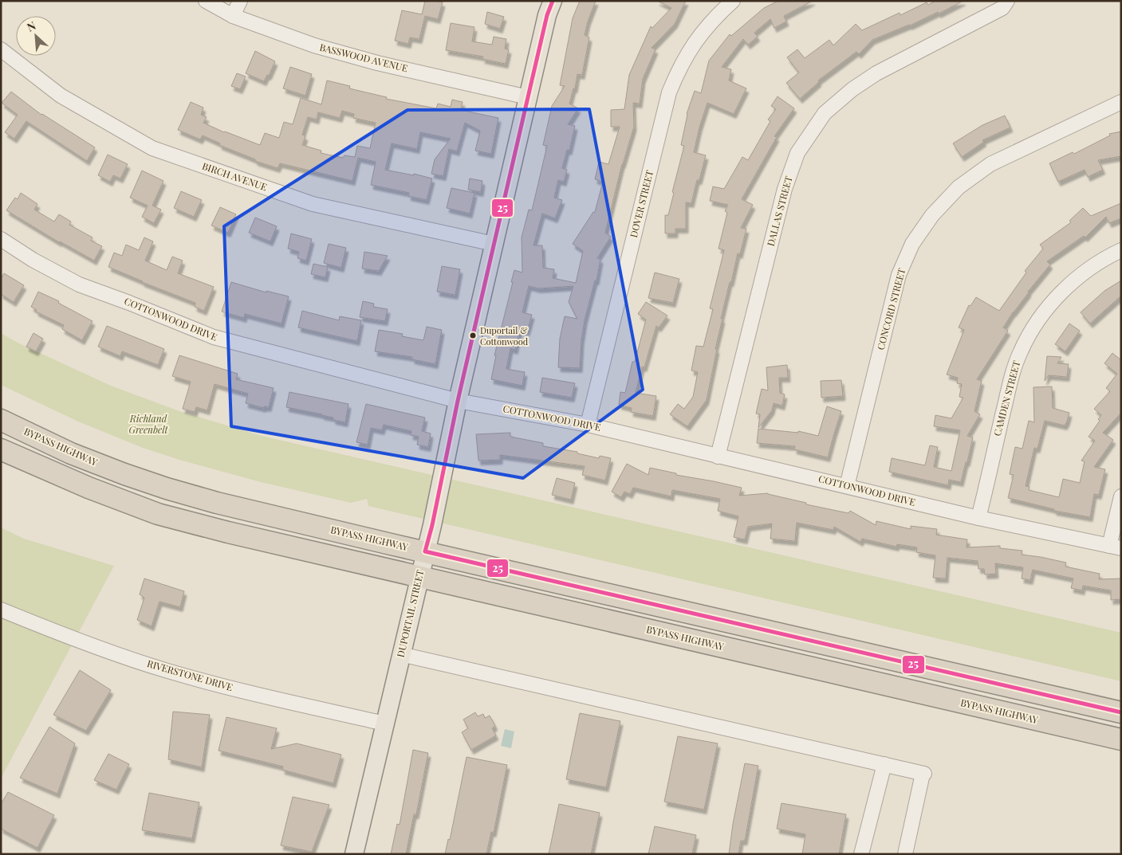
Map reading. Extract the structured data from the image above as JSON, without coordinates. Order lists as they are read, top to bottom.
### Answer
{
  "streets": {
    "highway": ["BYPASS HIGHWAY"],
    "main road": ["DUPORTAIL STREET"],
    "street": [
      "BASSWOOD AVENUE",
      "BIRCH AVENUE",
      "DOVER STREET",
      "DALLAS STREET",
      "CONCORD STREET",
      "COTTONWOOD DRIVE",
      "CAMDEN STREET",
      "RIVERSTONE DRIVE"
    ]
  },
  "crossings": [
    ["BASSWOOD AVENUE", "DUPORTAIL STREET"],
    ["BIRCH AVENUE", "DUPORTAIL STREET"],
    ["DOVER STREET", "COTTONWOOD DRIVE"],
    ["DALLAS STREET", "COTTONWOOD DRIVE"],
    ["CONCORD STREET", "COTTONWOOD DRIVE"],
    ["COTTONWOOD DRIVE", "CAMDEN STREET"],
    ["COTTONWOOD DRIVE", "DUPORTAIL STREET"],
    ["BYPASS HIGHWAY", "DUPORTAIL STREET"],
    ["DUPORTAIL STREET", "RIVERSTONE DRIVE"]
  ],
  "parks": ["Richland Greenbelt"],
  "places": ["Duportail & Cottonwood"],
  "lines": ["transit line 25"],
  "north": "top left"
}
